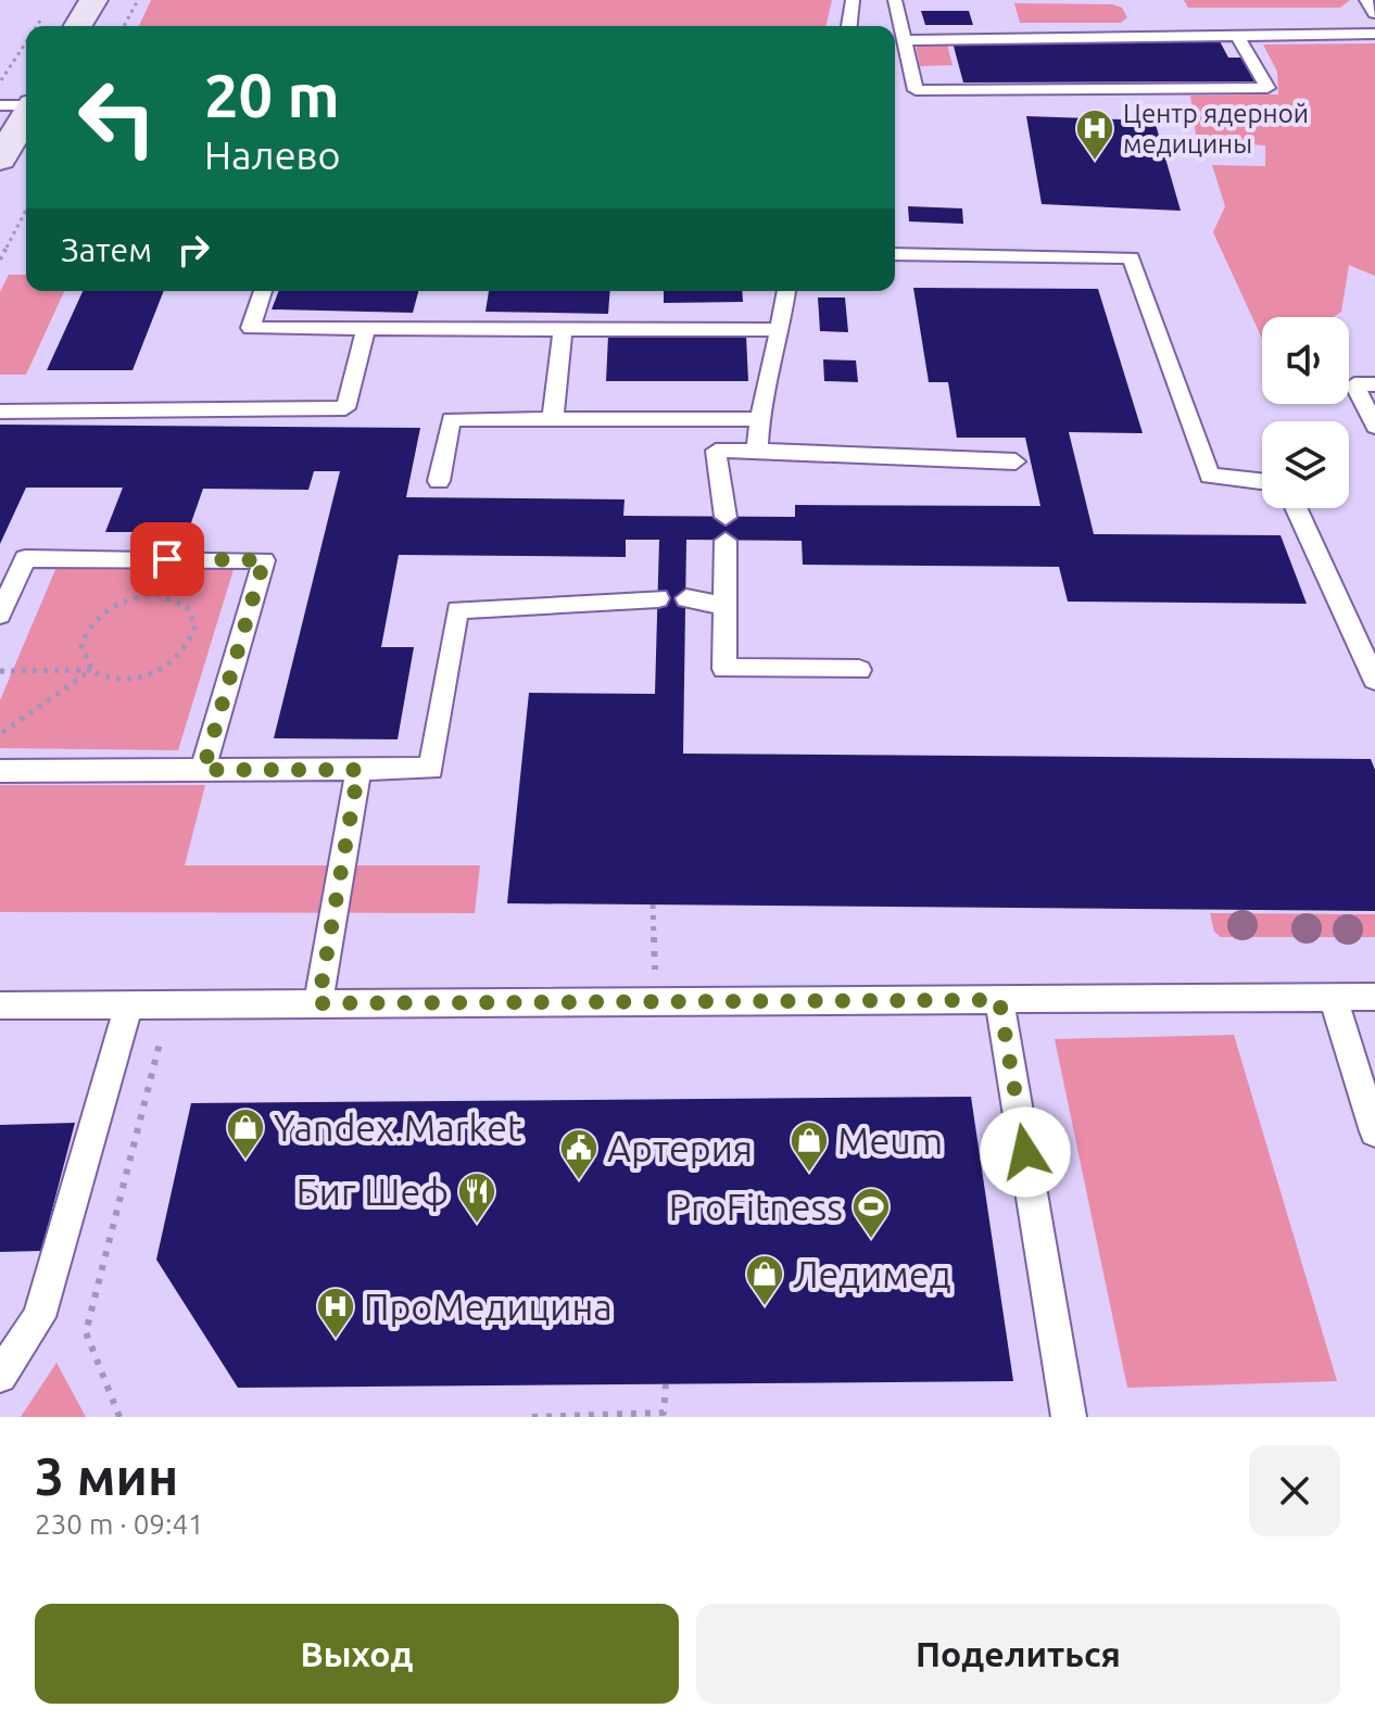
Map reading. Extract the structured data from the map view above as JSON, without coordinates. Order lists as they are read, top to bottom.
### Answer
{
  "places": {
    "hospital": ["Центр ядерной медицины", "ПроМедицина"],
    "shop": ["Yandex.Market", "Meum", "Ледимед"],
    "public building": ["Артерия"],
    "restaurant": ["Биг Шеф"],
    "sports": ["ProFitness"]
  },
  "page": {
    "turn": ["20 m", "Налево"],
    "then": "Затем",
    "heading": ["3 мин", "230 m · 09:41"],
    "buttons": ["Выход", "Поделиться"]
  }
}
